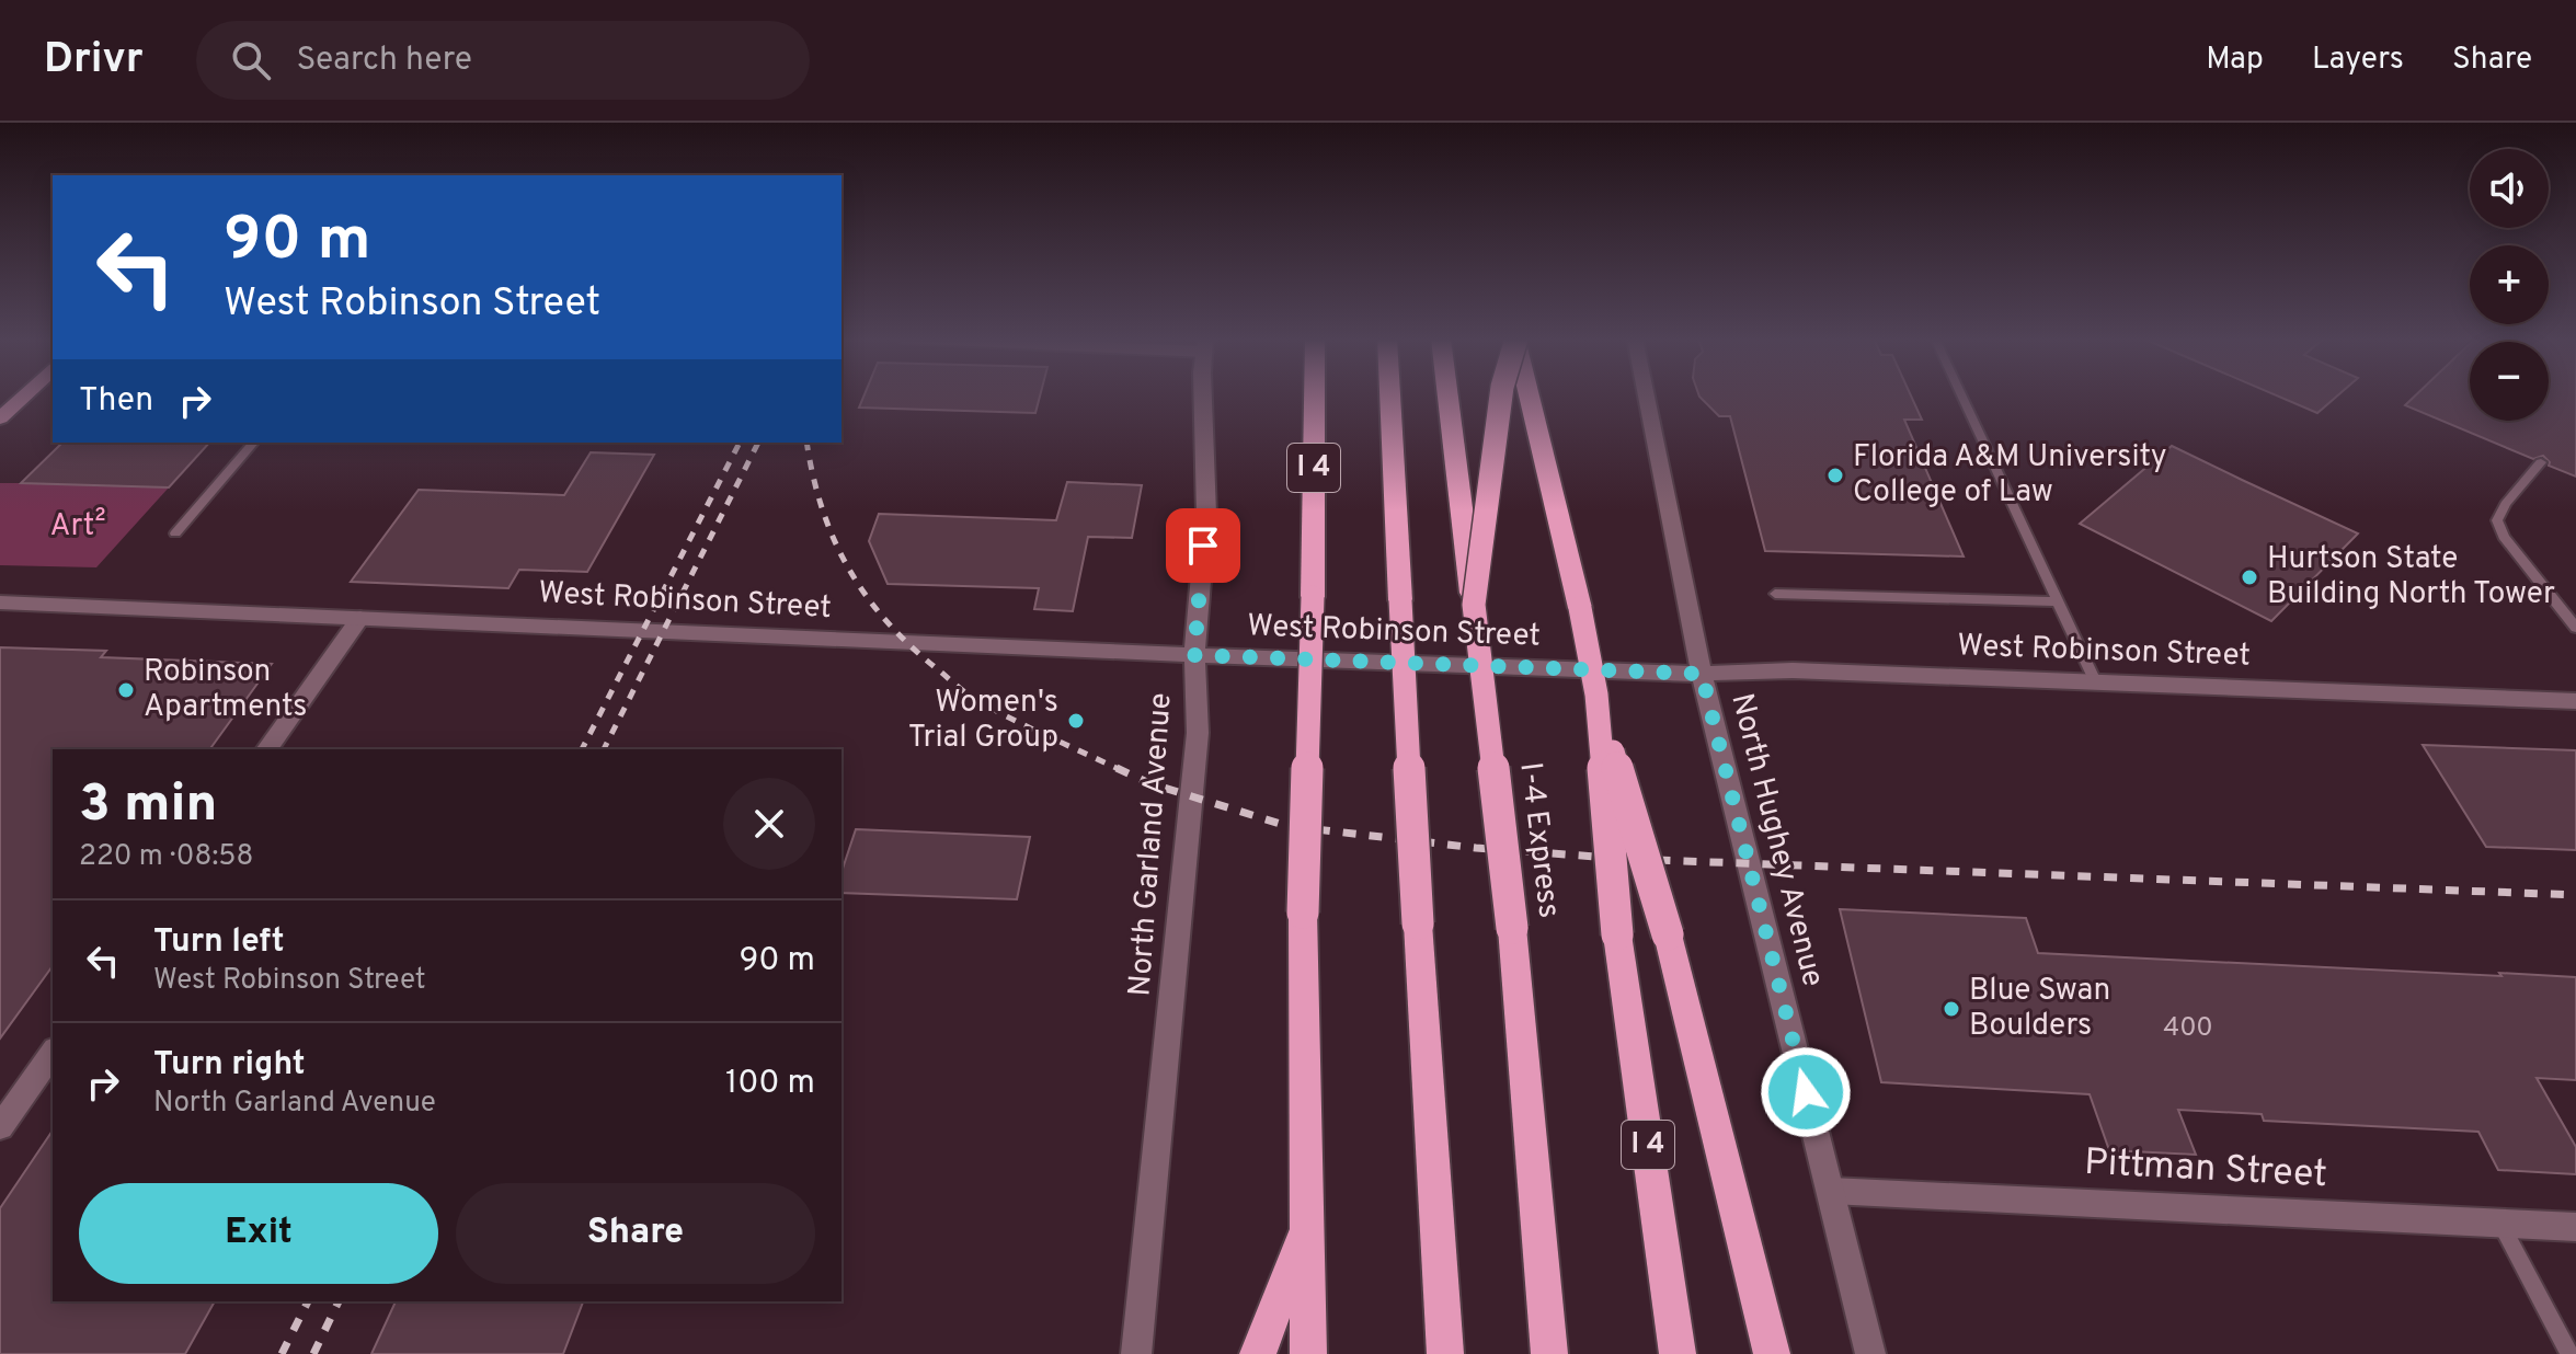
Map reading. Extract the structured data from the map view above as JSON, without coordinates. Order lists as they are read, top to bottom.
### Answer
{
  "streets": {
    "highway": ["I 4", "I-4 Express"],
    "street": [
      "West Robinson Street",
      "North Hughey Avenue",
      "North Garland Avenue",
      "Pittman Street"
    ]
  },
  "crossings": [
    ["West Robinson Street", "North Hughey Avenue"],
    ["West Robinson Street", "North Garland Avenue"],
    ["North Hughey Avenue", "Pittman Street"]
  ],
  "parks": ["Art²"],
  "places": [
    "Florida A&M University College of Law",
    "Hurtson State Building North Tower",
    "Robinson Apartments",
    "Women's Trial Group",
    "Blue Swan Boulders"
  ],
  "house_numbers": ["400"],
  "page": {
    "header": "Drivr",
    "search": "Search here",
    "nav": ["Map", "Layers", "Share"],
    "map_buttons": ["+", "−"],
    "turn": ["90 m", "West Robinson Street"],
    "then": "Then",
    "heading": ["3 min", "220 m · 08:58"],
    "list": [
      {
        "name": "Turn left",
        "note": "West Robinson Street",
        "value": "90 m"
      },
      {
        "name": "Turn right",
        "note": "North Garland Avenue",
        "value": "100 m"
      }
    ],
    "buttons": ["Exit", "Share"]
  }
}
